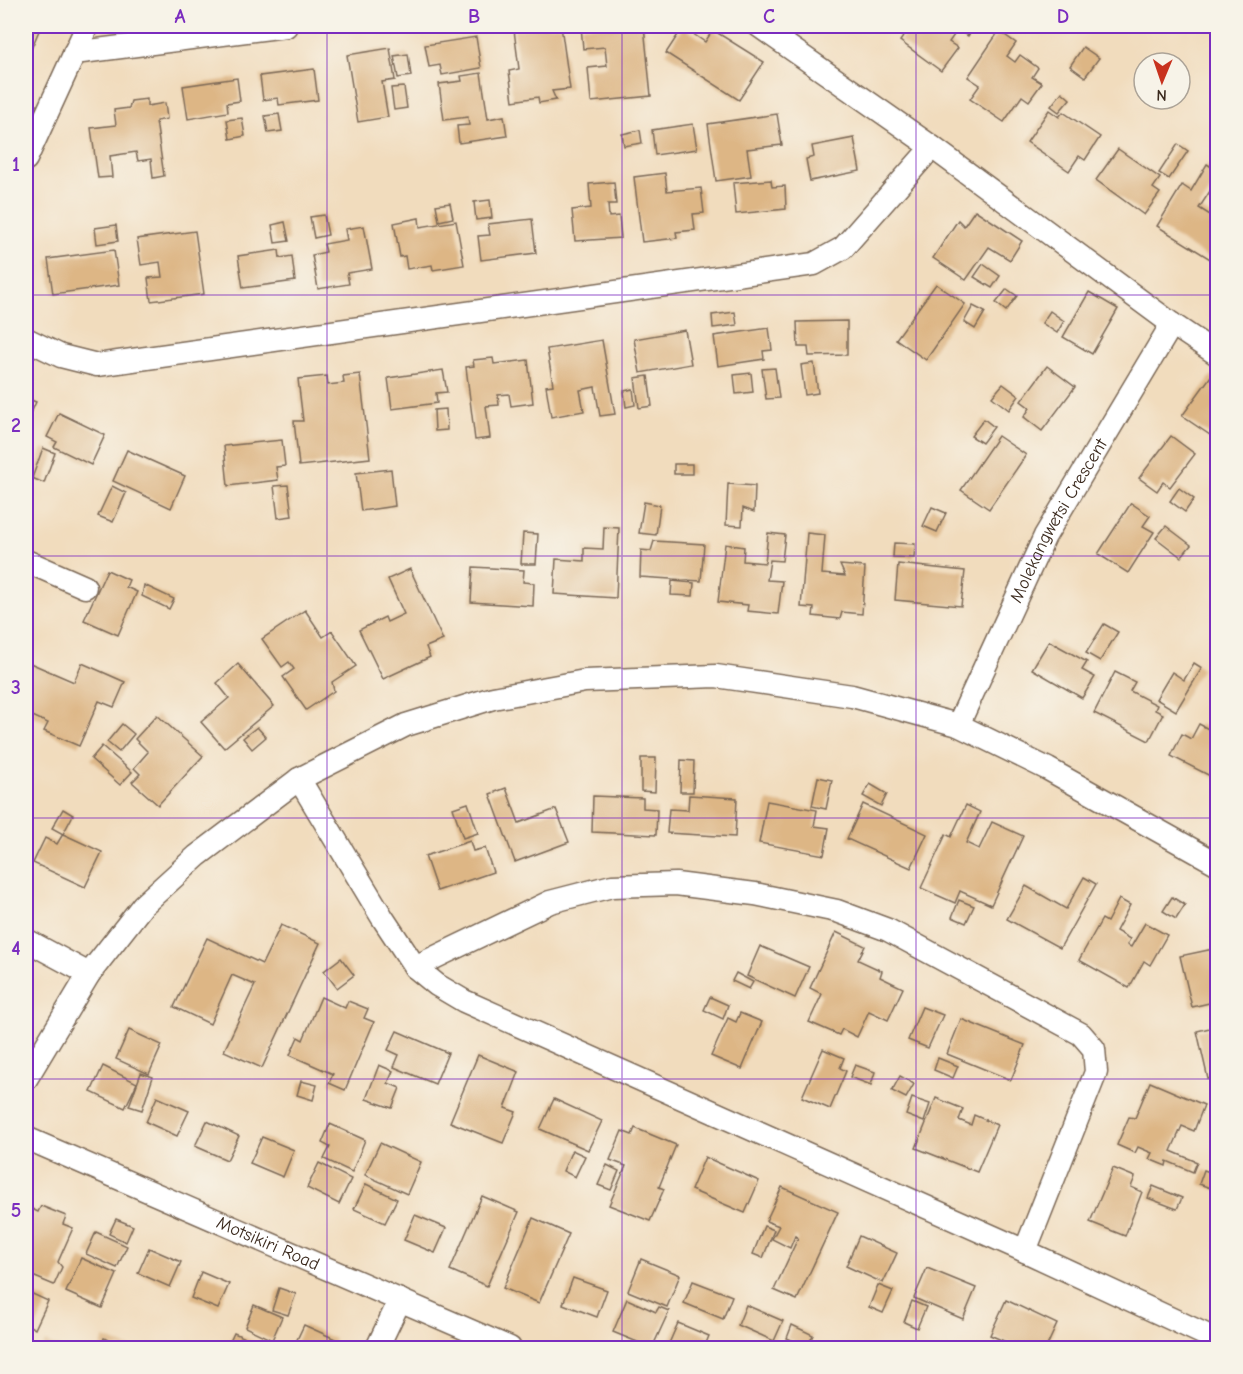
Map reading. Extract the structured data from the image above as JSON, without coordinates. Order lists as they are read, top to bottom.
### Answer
{
  "streets": {
    "street": ["Molekangwetsi Crescent", "Motsikiri Road"]
  },
  "north": "bottom",
  "grid": {
    "columns": [
      "A",
      "B",
      "C",
      "D"
    ],
    "rows": [
      "1",
      "2",
      "3",
      "4",
      "5"
    ]
  }
}
